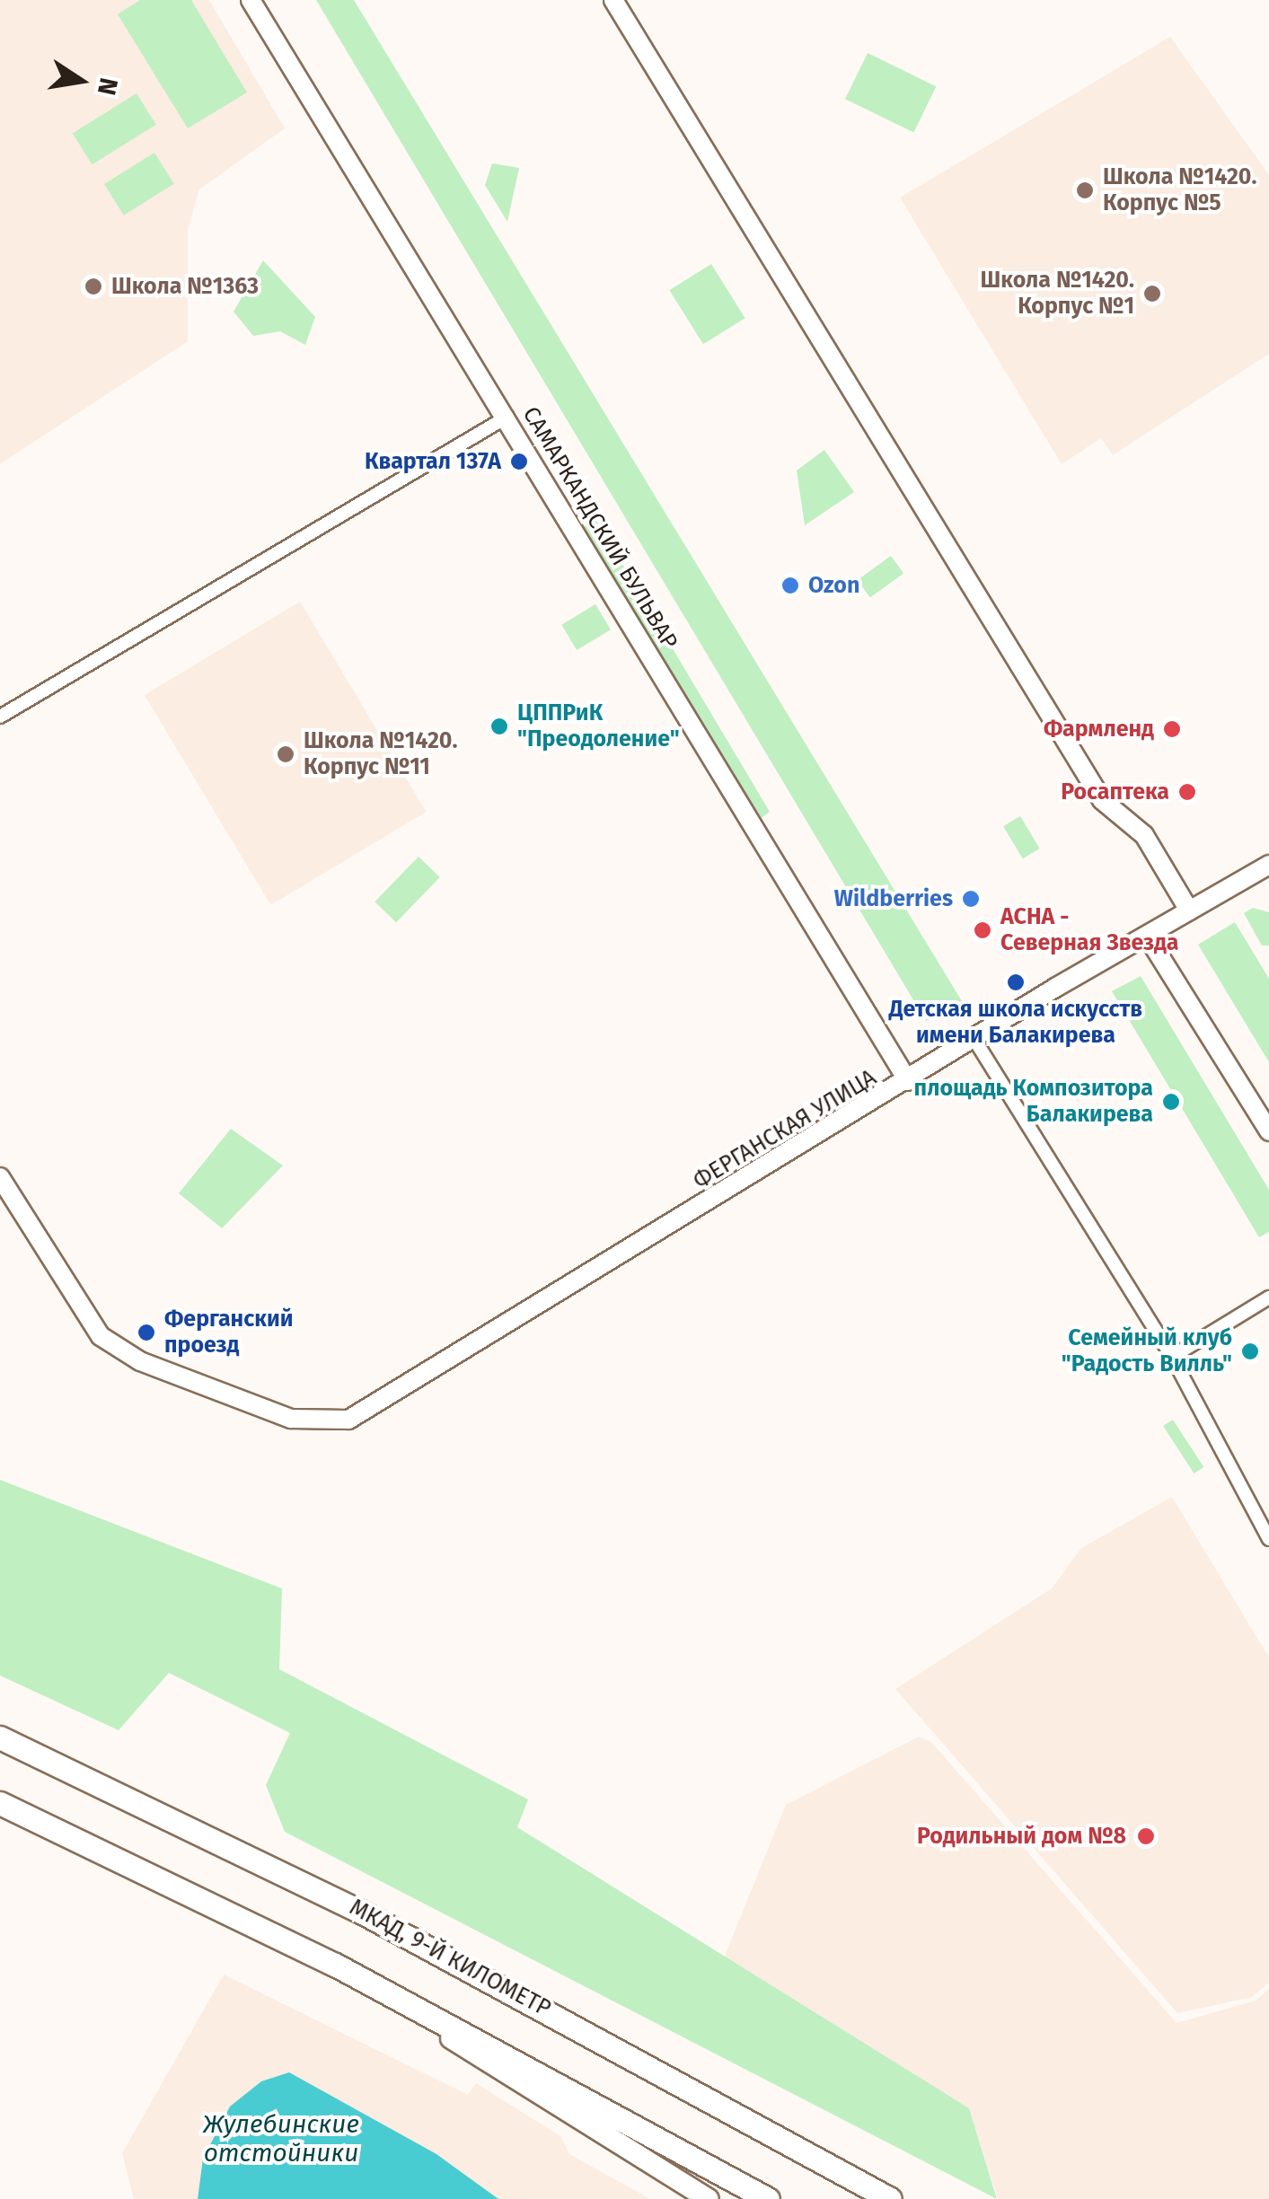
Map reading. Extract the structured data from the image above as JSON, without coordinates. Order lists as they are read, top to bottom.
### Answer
{
  "streets": {
    "highway": ["МКАД, 9-Й КИЛОМЕТР"],
    "street": ["САМАРКАНДСКИЙ БУЛЬВАР", "ФЕРГАНСКАЯ УЛИЦА"]
  },
  "crossings": [
    ["САМАРКАНДСКИЙ БУЛЬВАР", "ФЕРГАНСКАЯ УЛИЦА"]
  ],
  "water": ["Жулебинские отстойники"],
  "places": [
    "Школа №1420. Корпус №5",
    "Школа №1363",
    "Школа №1420. Корпус №1",
    "Квартал 137А",
    "Ozon",
    "ЦППРиК \"Преодоление\"",
    "Фармленд",
    "Школа №1420. Корпус №11",
    "Росаптека",
    "Wildberries",
    "АСНА - Северная Звезда",
    "Детская школа искусств имени Балакирева",
    "площадь Композитора Балакирева",
    "Ферганский проезд",
    "Семейный клуб \"Радость Вилль\"",
    "Родильный дом №8"
  ],
  "north": "right"
}
